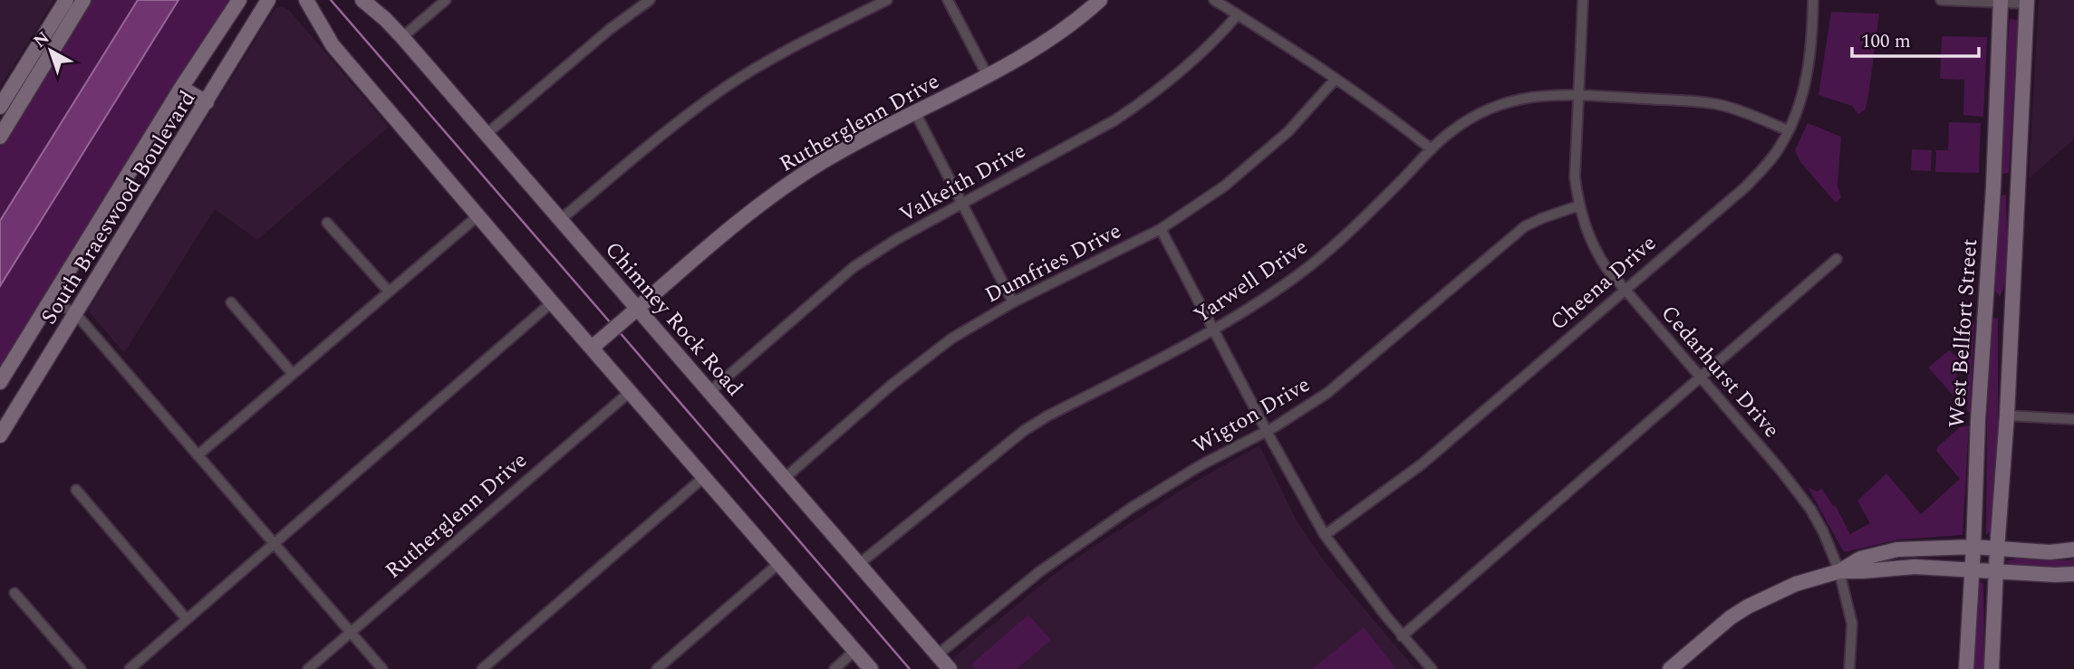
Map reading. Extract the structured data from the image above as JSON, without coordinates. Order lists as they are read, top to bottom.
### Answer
{
  "streets": {
    "main road": [
      "Rutherglenn Drive",
      "South Braeswood Boulevard",
      "Chimney Rock Road",
      "West Bellfort Street"
    ],
    "street": [
      "Valkeith Drive",
      "Dumfries Drive",
      "Yarwell Drive",
      "Cheena Drive",
      "Cedarhurst Drive",
      "Wigton Drive"
    ]
  },
  "crossings": [
    ["Rutherglenn Drive", "Chimney Rock Road"],
    ["Valkeith Drive", "Chimney Rock Road"],
    ["Dumfries Drive", "Chimney Rock Road"],
    ["Yarwell Drive", "Cheena Drive"],
    ["Yarwell Drive", "Chimney Rock Road"],
    ["Yarwell Drive", "Cedarhurst Drive"],
    ["Cheena Drive", "Cedarhurst Drive"],
    ["Chimney Rock Road", "Wigton Drive"],
    ["Cedarhurst Drive", "Wigton Drive"]
  ],
  "scale_bar": "100 m",
  "north": "top left"
}
